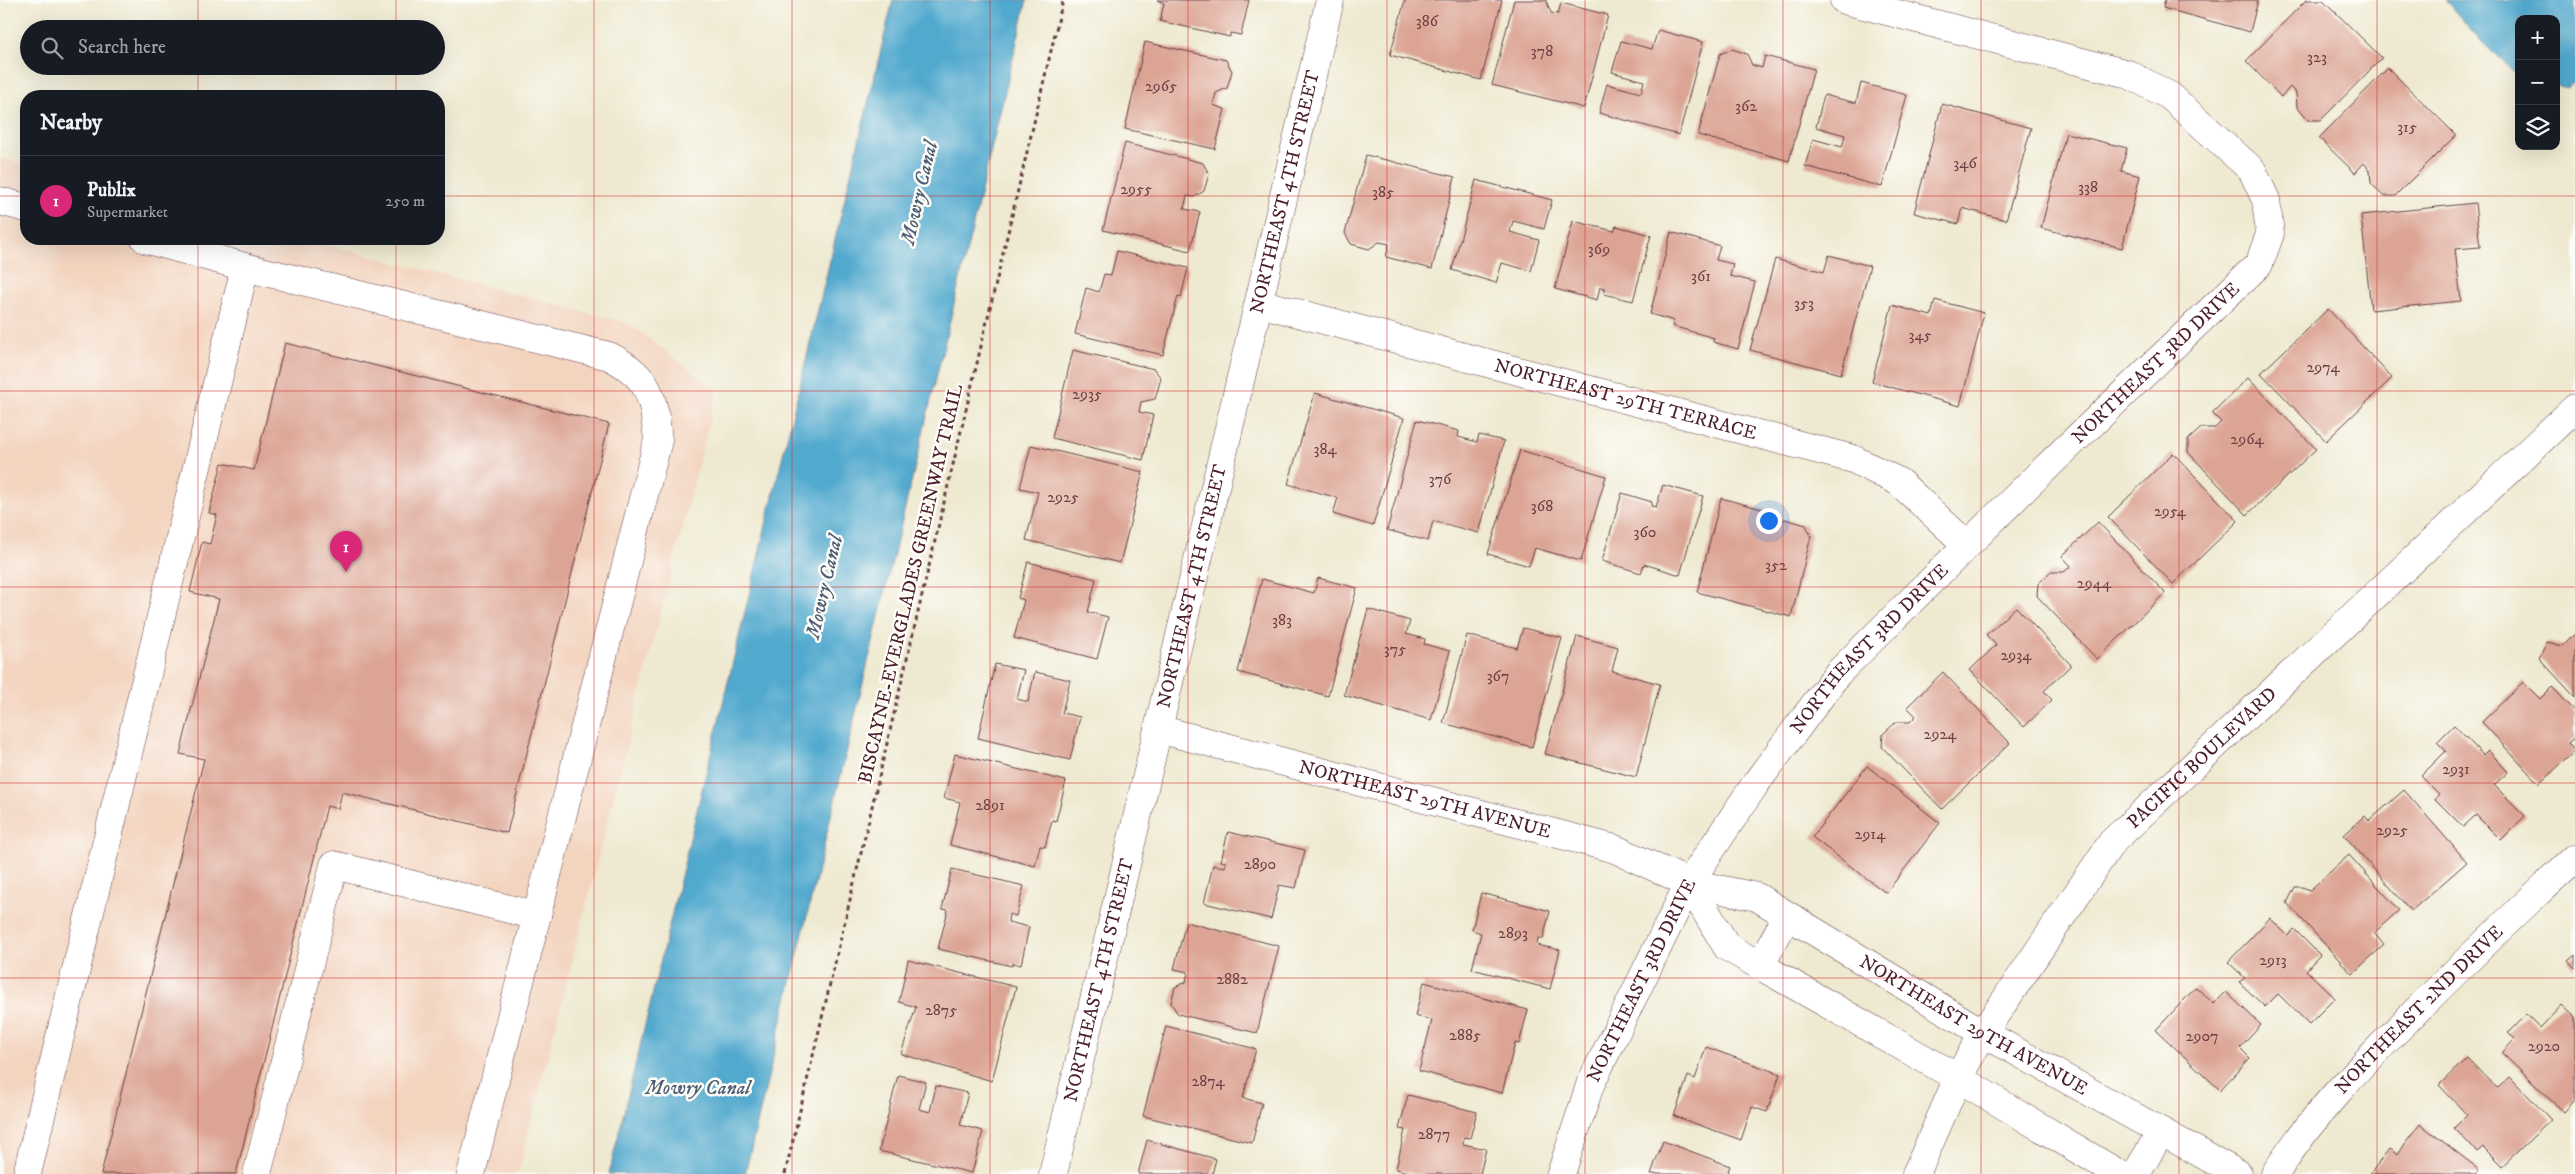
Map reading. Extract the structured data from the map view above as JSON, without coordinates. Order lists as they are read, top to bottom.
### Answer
{
  "streets": {
    "street": [
      "NORTHEAST 4TH STREET",
      "NORTHEAST 3RD DRIVE",
      "NORTHEAST 29TH TERRACE",
      "PACIFIC BOULEVARD",
      "NORTHEAST 29TH AVENUE",
      "NORTHEAST 2ND DRIVE"
    ],
    "path": ["BISCAYNE-EVERGLADES GREENWAY TRAIL"]
  },
  "crossings": [
    ["NORTHEAST 4TH STREET", "NORTHEAST 29TH TERRACE"],
    ["NORTHEAST 4TH STREET", "NORTHEAST 29TH AVENUE"],
    ["NORTHEAST 3RD DRIVE", "NORTHEAST 29TH TERRACE"],
    ["NORTHEAST 3RD DRIVE", "NORTHEAST 29TH AVENUE"],
    ["PACIFIC BOULEVARD", "NORTHEAST 29TH AVENUE"]
  ],
  "water": ["Mowry Canal"],
  "house_numbers": [
    "386",
    "378",
    "323",
    "2965",
    "362",
    "315",
    "346",
    "338",
    "2955",
    "385",
    "369",
    "361",
    "353",
    "345",
    "2974",
    "2935",
    "2964",
    "384",
    "376",
    "2925",
    "368",
    "2954",
    "360",
    "352",
    "2944",
    "383",
    "375",
    "2934",
    "367",
    "2924",
    "2931",
    "2891",
    "2925",
    "2914",
    "2890",
    "2893",
    "2913",
    "2882",
    "2875",
    "2885",
    "2907",
    "2920",
    "2874",
    "2877"
  ],
  "page": {
    "map_buttons": ["+", "−"],
    "search": "Search here",
    "heading": "Nearby",
    "list": [
      {
        "mark": "1",
        "name": "Publix",
        "note": "Supermarket",
        "value": "250 m"
      }
    ],
    "pins": "1"
  }
}
